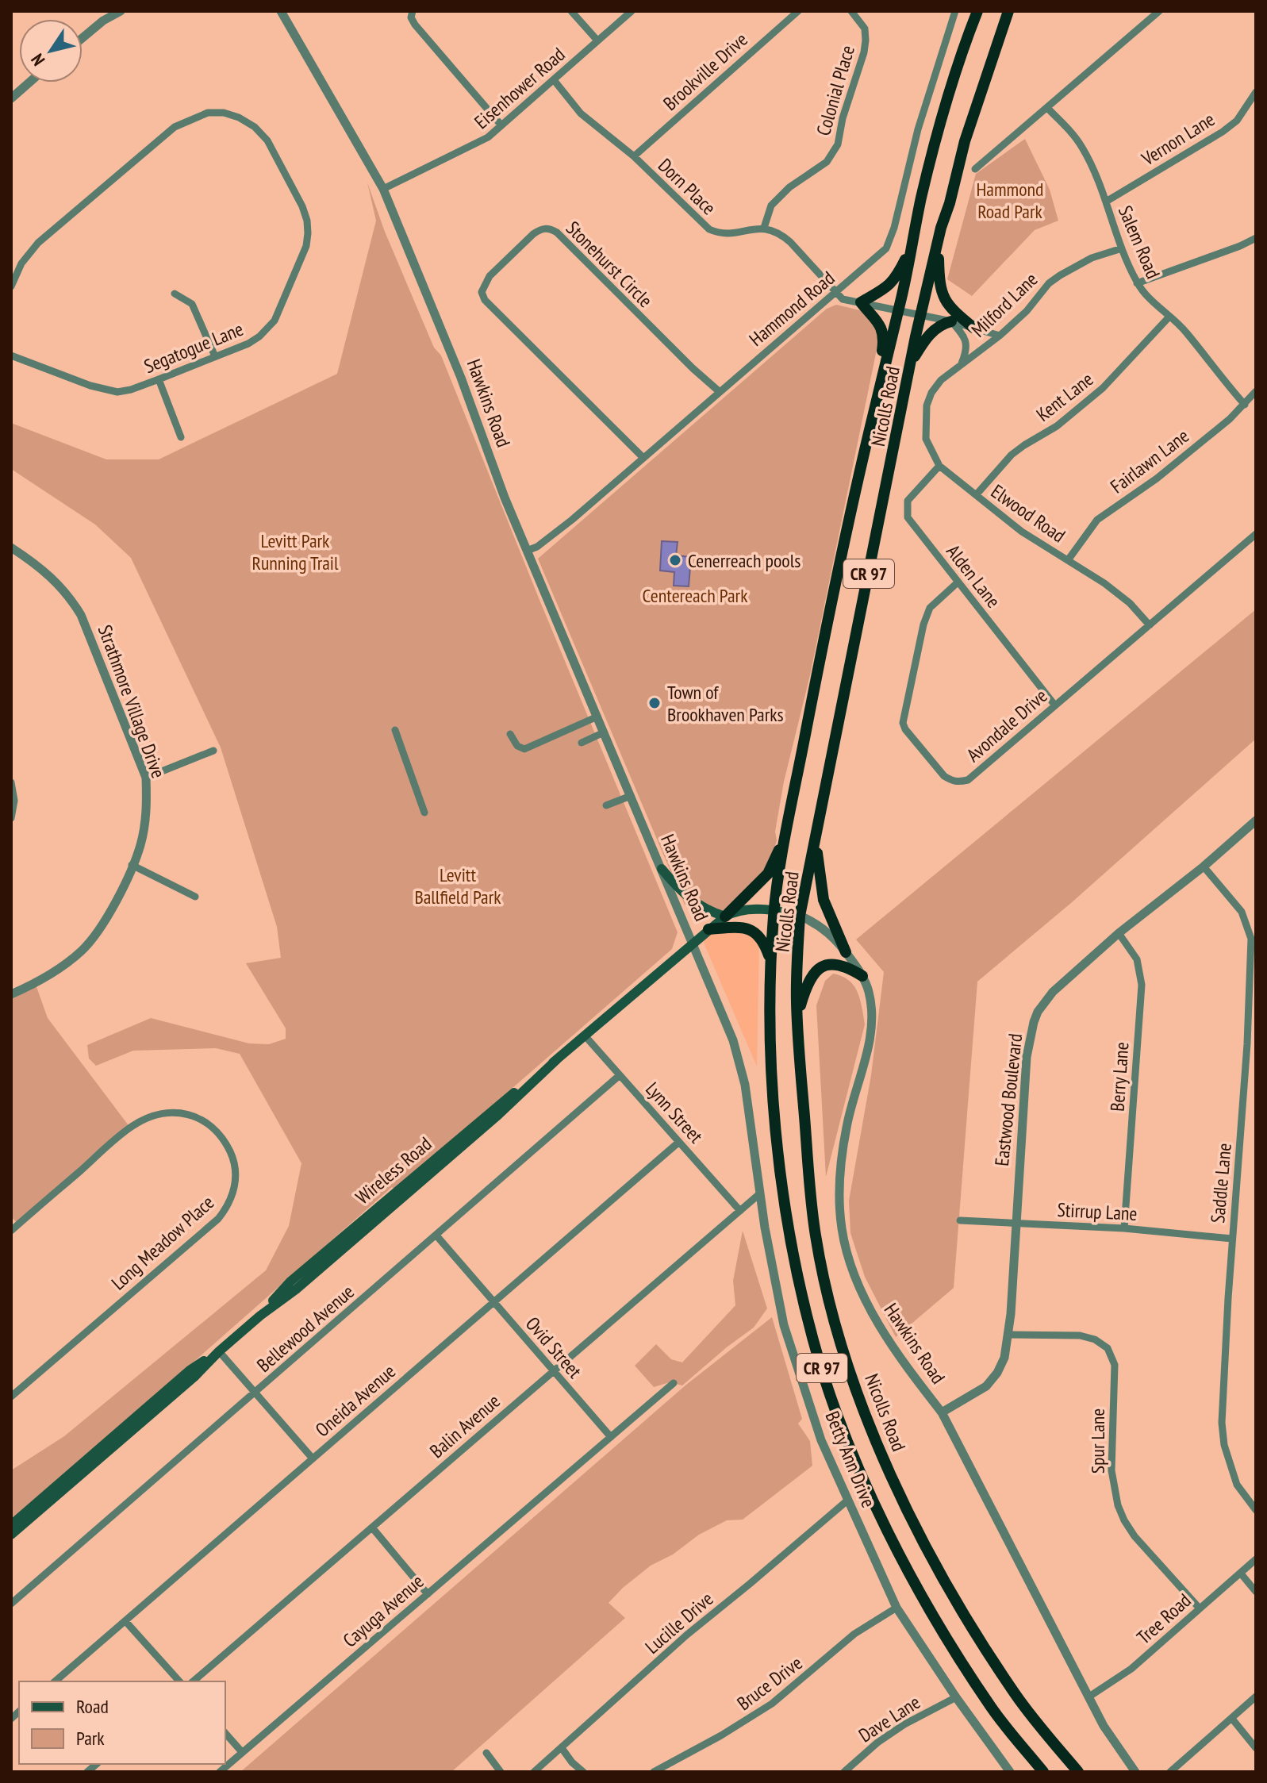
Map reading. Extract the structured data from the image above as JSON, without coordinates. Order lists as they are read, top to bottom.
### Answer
{
  "streets": {
    "highway": ["Nicolls Road", "CR 97"],
    "main road": ["Hawkins Road", "Wireless Road"],
    "street": [
      "Brookville Drive",
      "Eisenhower Road",
      "Colonial Place",
      "Vernon Lane",
      "Dorn Place",
      "Salem Road",
      "Stonehurst Circle",
      "Milford Lane",
      "Hammond Road",
      "Segatogue Lane",
      "Kent Lane",
      "Fairlawn Lane",
      "Elwood Road",
      "Alden Lane",
      "Strathmore Village Drive",
      "Avondale Drive",
      "Berry Lane",
      "Eastwood Boulevard",
      "Lynn Street",
      "Saddle Lane",
      "Stirrup Lane",
      "Long Meadow Place",
      "Bellewood Avenue",
      "Ovid Street",
      "Oneida Avenue",
      "Balin Avenue",
      "Spur Lane",
      "Betty Ann Drive",
      "Cayuga Avenue",
      "Tree Road",
      "Lucille Drive",
      "Bruce Drive",
      "Dave Lane"
    ]
  },
  "crossings": [
    ["Brookville Drive", "Dorn Place"],
    ["Eisenhower Road", "Dorn Place"],
    ["Eisenhower Road", "Hawkins Road"],
    ["Colonial Place", "Dorn Place"],
    ["Vernon Lane", "Salem Road"],
    ["Salem Road", "Milford Lane"],
    ["Salem Road", "Kent Lane"],
    ["Salem Road", "Fairlawn Lane"],
    ["Stonehurst Circle", "Hammond Road"],
    ["Milford Lane", "Elwood Road"],
    ["Hammond Road", "Hawkins Road"],
    ["Kent Lane", "Elwood Road"],
    ["Hawkins Road", "Nicolls Road"],
    ["Hawkins Road", "Eastwood Boulevard"],
    ["Hawkins Road", "Wireless Road"],
    ["Hawkins Road", "Betty Ann Drive"],
    ["Hawkins Road", "Tree Road"],
    ["Fairlawn Lane", "Elwood Road"],
    ["Elwood Road", "Alden Lane"],
    ["Elwood Road", "Avondale Drive"],
    ["Alden Lane", "Avondale Drive"],
    ["Berry Lane", "Eastwood Boulevard"],
    ["Berry Lane", "Stirrup Lane"],
    ["Eastwood Boulevard", "Saddle Lane"],
    ["Eastwood Boulevard", "Stirrup Lane"],
    ["Eastwood Boulevard", "Spur Lane"],
    ["Lynn Street", "Wireless Road"],
    ["Lynn Street", "Bellewood Avenue"],
    ["Lynn Street", "Oneida Avenue"],
    ["Lynn Street", "Balin Avenue"],
    ["Wireless Road", "Betty Ann Drive"],
    ["Saddle Lane", "Stirrup Lane"],
    ["Bellewood Avenue", "Ovid Street"],
    ["Ovid Street", "Oneida Avenue"],
    ["Ovid Street", "Balin Avenue"],
    ["Ovid Street", "Cayuga Avenue"],
    ["Balin Avenue", "Betty Ann Drive"],
    ["Spur Lane", "Tree Road"],
    ["Betty Ann Drive", "Lucille Drive"],
    ["Betty Ann Drive", "Bruce Drive"],
    ["Betty Ann Drive", "Dave Lane"]
  ],
  "parks": [
    "Hammond Road Park",
    "Levitt Park Running Trail",
    "Centereach Park",
    "Levitt Ballfield Park"
  ],
  "places": ["Cenerreach pools", "Town of Brookhaven Parks"],
  "legend": ["Road", "Park"],
  "north": "bottom left"
}
